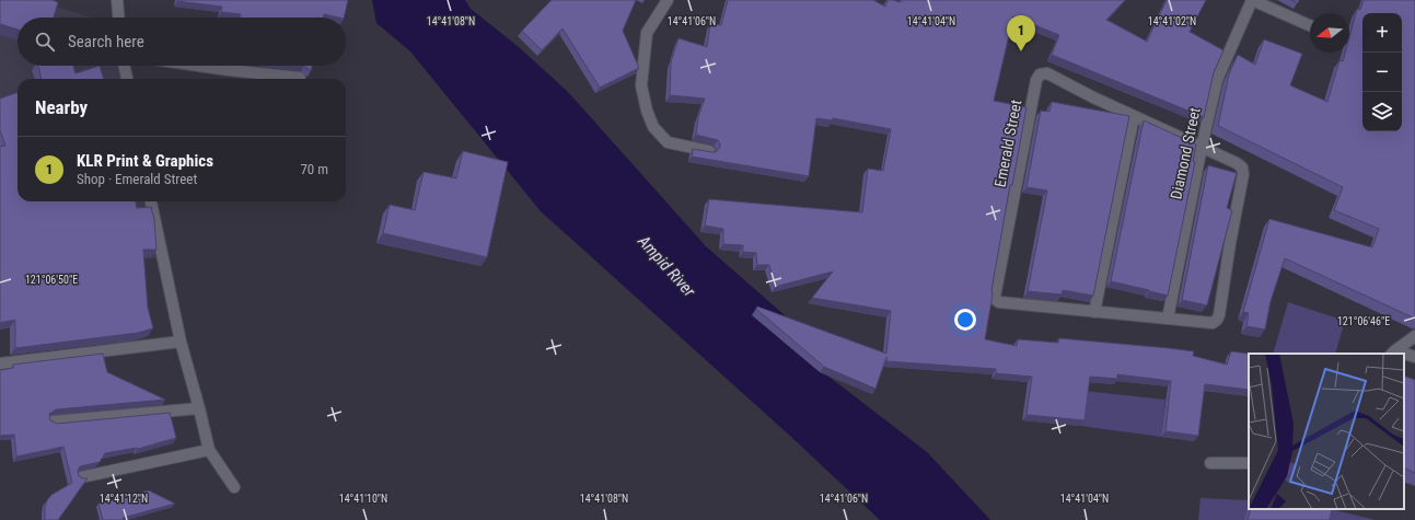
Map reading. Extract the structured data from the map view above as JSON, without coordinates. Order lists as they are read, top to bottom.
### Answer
{
  "streets": {
    "street": ["Emerald Street", "Diamond Street"]
  },
  "water": ["Ampid River"],
  "north": "left",
  "page": {
    "map_buttons": ["+", "−"],
    "pins": "1",
    "search": "Search here",
    "heading": "Nearby",
    "list": [
      {
        "mark": "1",
        "name": "KLR Print & Graphics",
        "note": "Shop · Emerald Street",
        "value": "70 m"
      }
    ]
  },
  "coordinates": [
    "14°41'08\"N",
    "14°41'06\"N",
    "14°41'04\"N",
    "14°41'02\"N",
    "121°06'50\"E",
    "121°06'46\"E",
    "14°41'12\"N",
    "14°41'10\"N"
  ]
}
